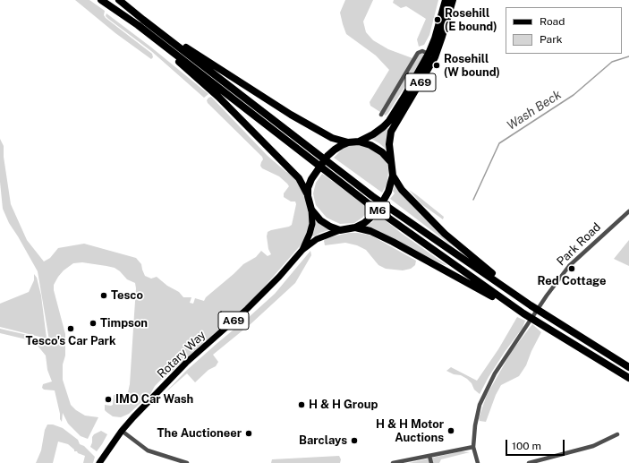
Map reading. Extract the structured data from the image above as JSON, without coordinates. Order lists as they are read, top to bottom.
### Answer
{
  "streets": {
    "highway": ["A69", "M6"],
    "main road": ["Rotary Way"],
    "street": ["Park Road"]
  },
  "crossings": [
    ["A69", "Rotary Way"]
  ],
  "water": ["Wash Beck"],
  "places": [
    "Rosehill (E bound)",
    "Rosehill (W bound)",
    "Red Cottage",
    "Tesco",
    "Timpson",
    "Tesco's Car Park",
    "IMO Car Wash",
    "H & H Group",
    "H & H Motor Auctions",
    "The Auctioneer",
    "Barclays"
  ],
  "legend": ["Road", "Park"],
  "scale_bar": "100 m"
}
